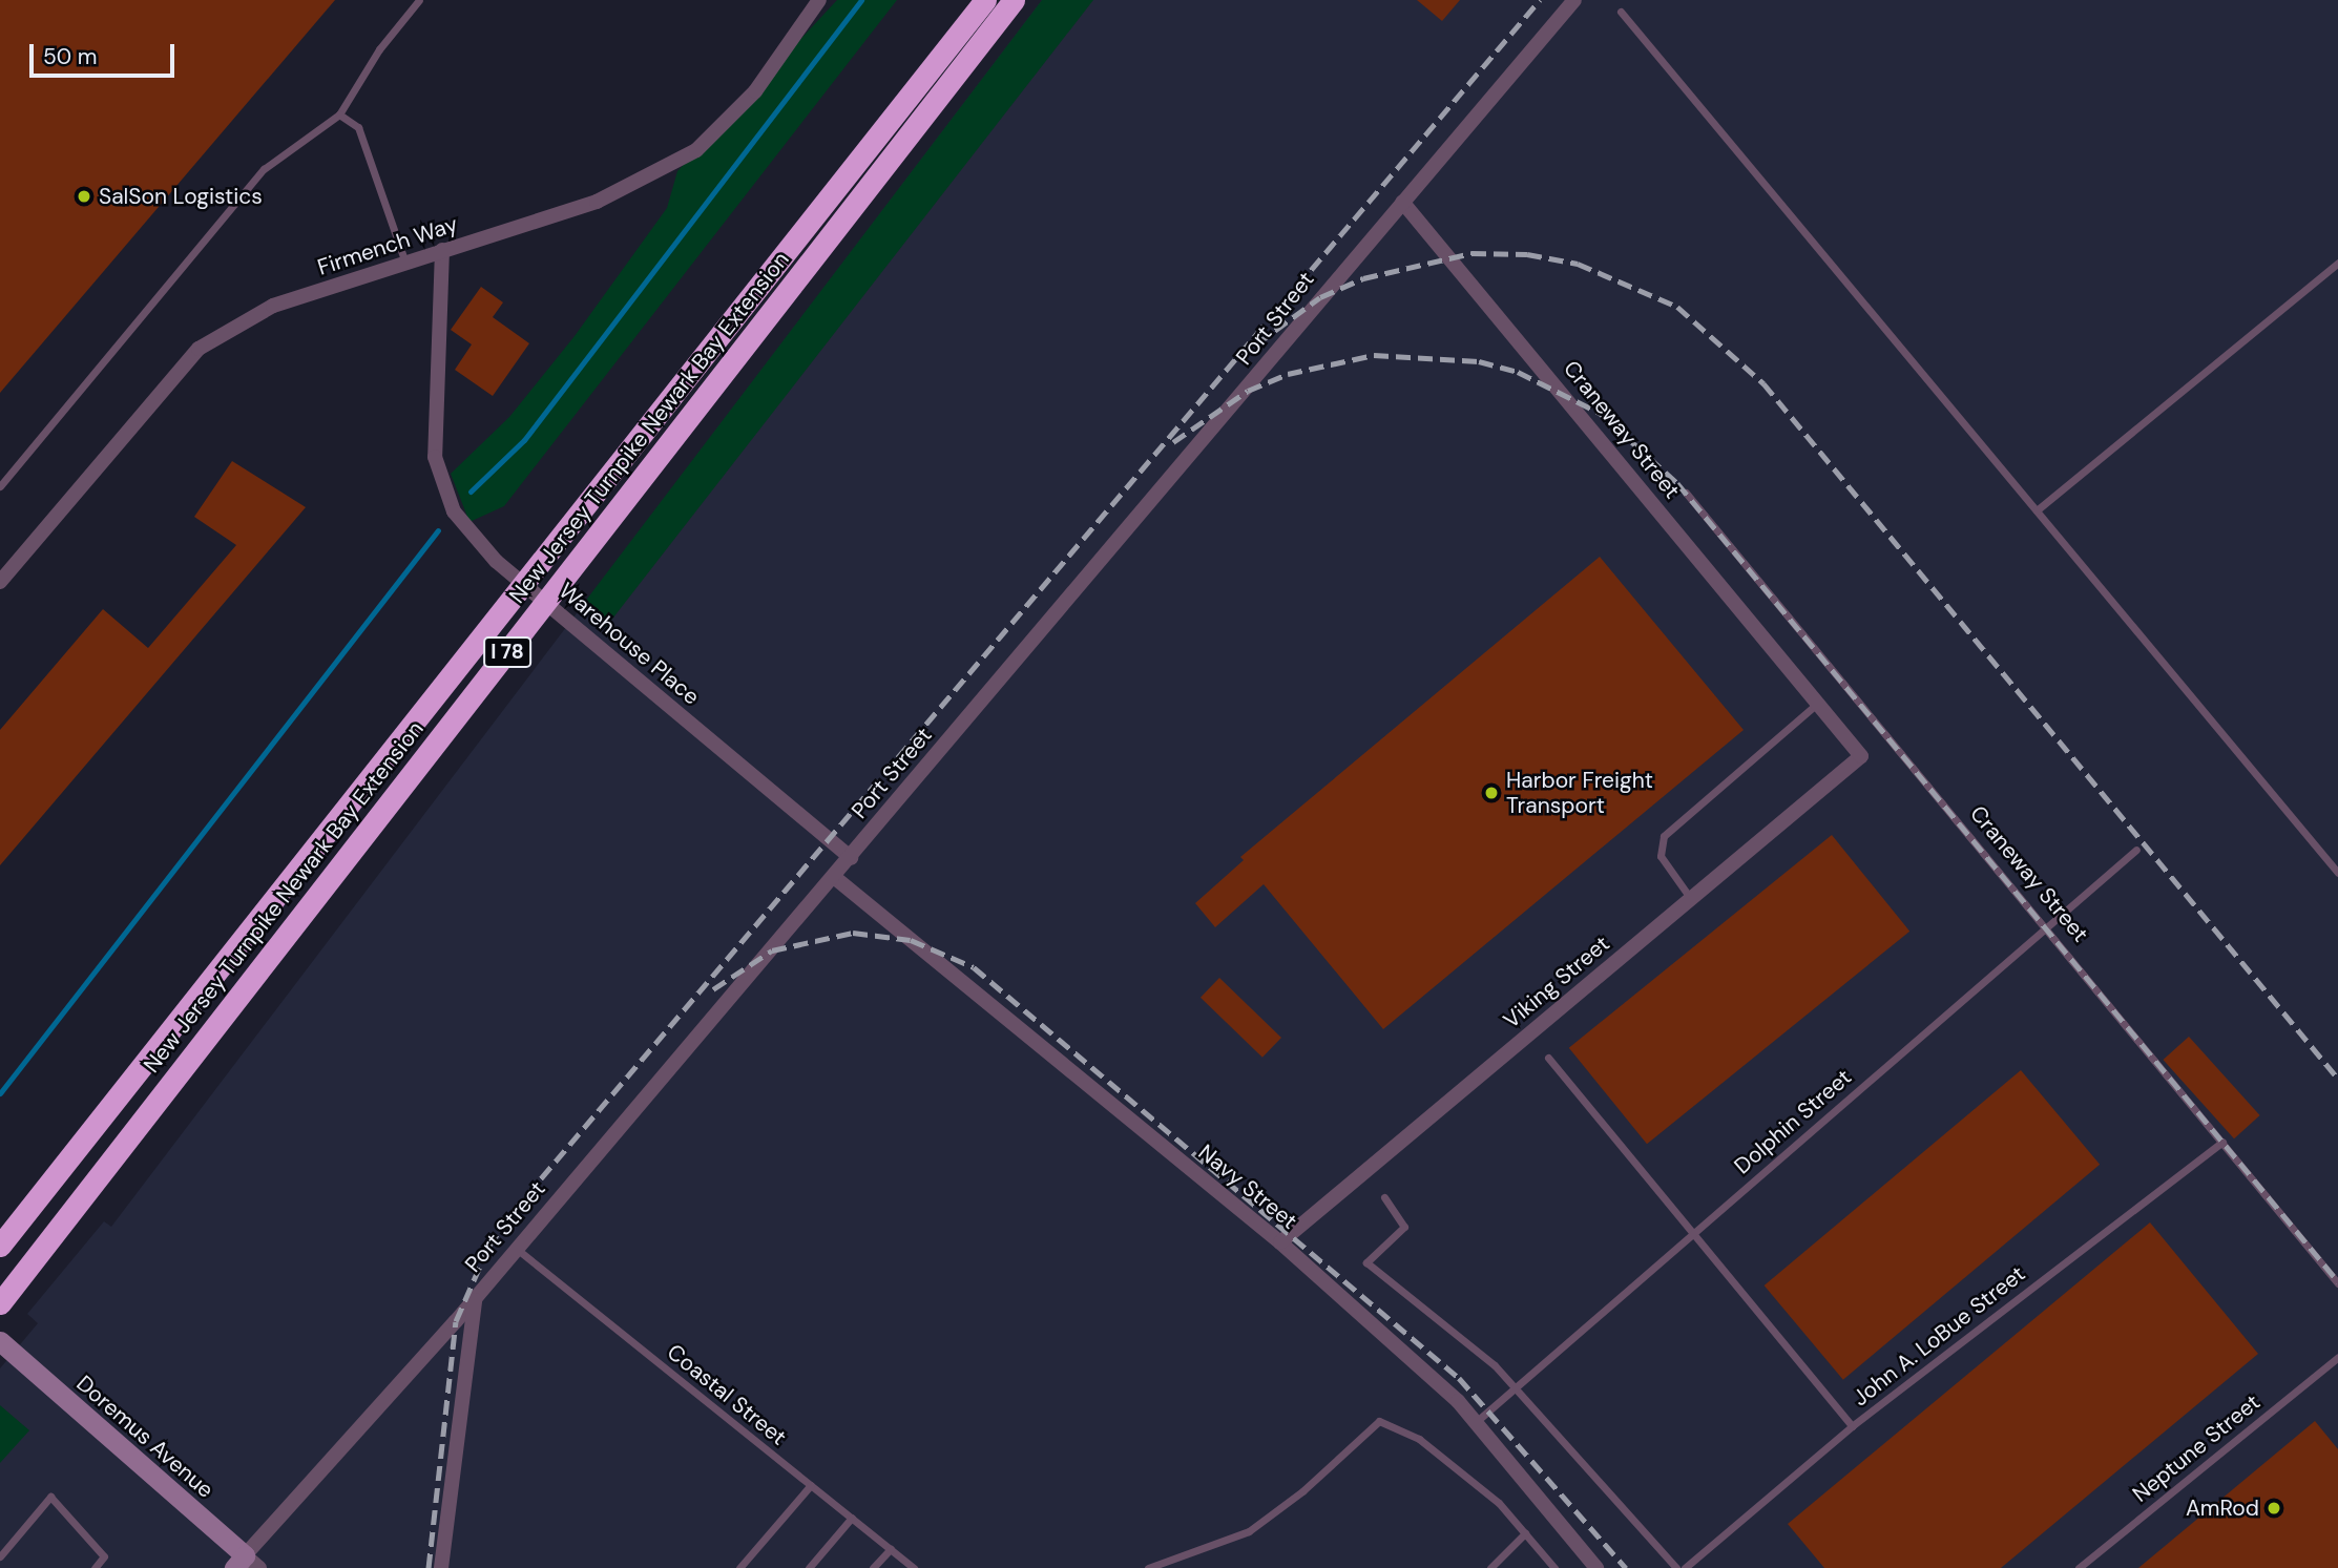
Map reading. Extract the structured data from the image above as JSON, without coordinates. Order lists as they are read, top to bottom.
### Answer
{
  "streets": {
    "highway": ["New Jersey Turnpike Newark Bay Extension", "I 78"],
    "main road": ["Doremus Avenue"],
    "street": [
      "Firmench Way",
      "Port Street",
      "Craneway Street",
      "Warehouse Place",
      "Viking Street",
      "Navy Street"
    ],
    "lane": [
      "Dolphin Street",
      "John A. LoBue Street",
      "Coastal Street",
      "Neptune Street"
    ]
  },
  "crossings": [
    ["Firmench Way", "Warehouse Place"],
    ["Port Street", "Craneway Street"],
    ["Port Street", "Warehouse Place"],
    ["Port Street", "Navy Street"],
    ["Port Street", "Coastal Street"],
    ["Port Street", "Doremus Avenue"],
    ["Craneway Street", "Viking Street"],
    ["Craneway Street", "Dolphin Street"],
    ["Craneway Street", "John A. LoBue Street"],
    ["Viking Street", "Navy Street"],
    ["Dolphin Street", "Navy Street"]
  ],
  "places": ["SalSon Logistics", "Harbor Freight Transport", "AmRod"],
  "scale_bar": "50 m"
}
